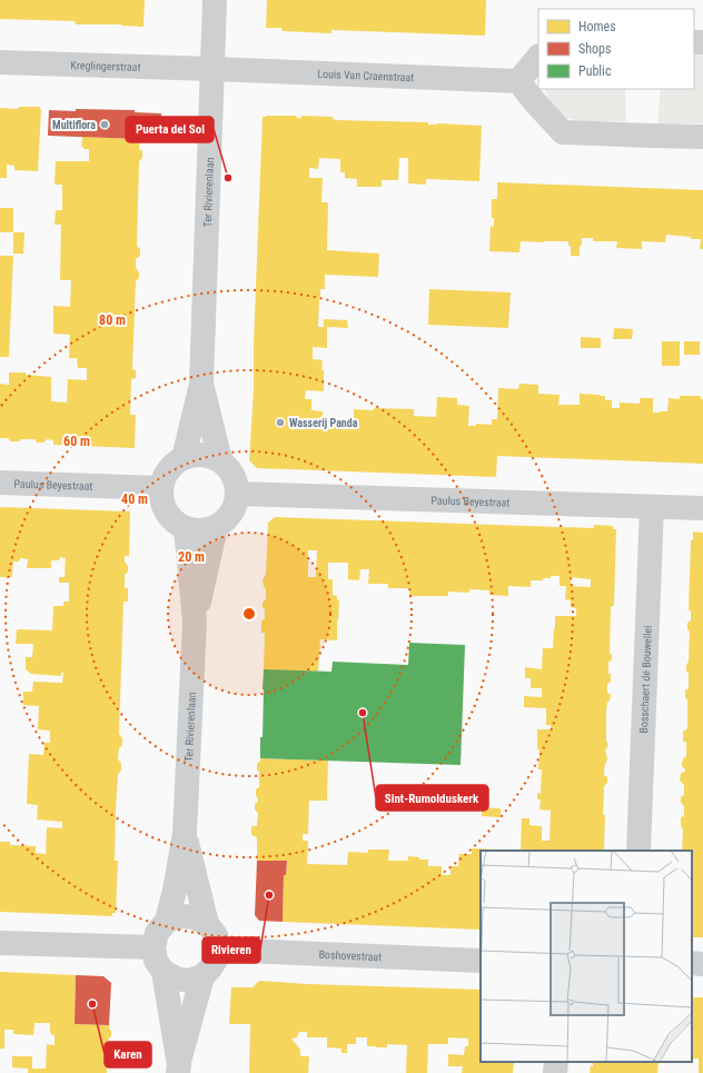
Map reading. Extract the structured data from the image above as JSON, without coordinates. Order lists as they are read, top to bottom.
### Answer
{
  "streets": {
    "street": [
      "Kreglingerstraat",
      "Louis Van Craenstraat",
      "Ter Rivierenlaan",
      "Paulus Beyestraat",
      "Bosschaert de Bouwellei",
      "Boshovestraat"
    ]
  },
  "crossings": [
    ["Kreglingerstraat", "Louis Van Craenstraat"],
    ["Kreglingerstraat", "Ter Rivierenlaan"],
    ["Louis Van Craenstraat", "Ter Rivierenlaan"],
    ["Ter Rivierenlaan", "Paulus Beyestraat"],
    ["Ter Rivierenlaan", "Boshovestraat"],
    ["Paulus Beyestraat", "Bosschaert de Bouwellei"]
  ],
  "places": [
    "Multiflora",
    "Puerta del Sol",
    "Wasserij Panda",
    "Sint-Rumolduskerk",
    "Rivieren",
    "Karen"
  ],
  "legend": ["Homes", "Shops", "Public"],
  "rings": [
    "80 m",
    "60 m",
    "40 m",
    "20 m"
  ]
}
